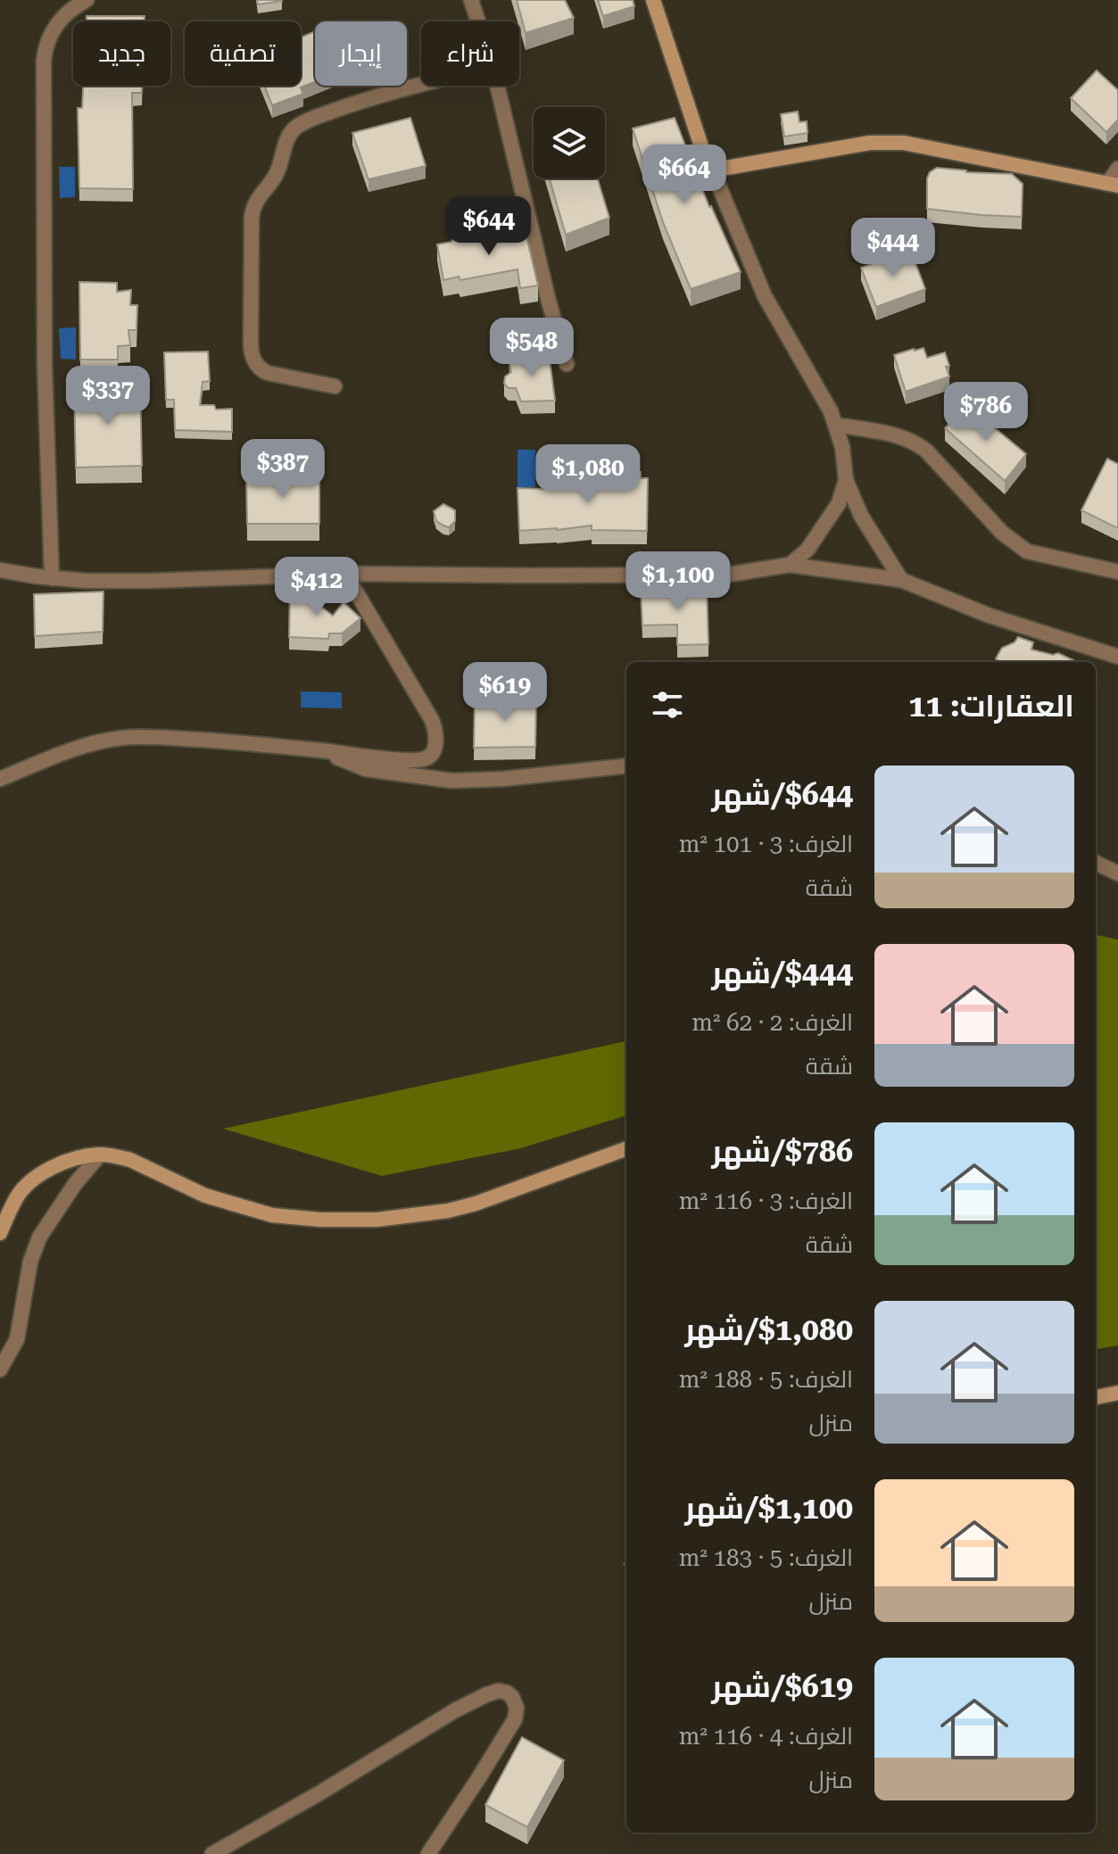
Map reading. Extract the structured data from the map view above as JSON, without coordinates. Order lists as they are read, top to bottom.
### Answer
{
  "page": {
    "chip": [
      "شراء",
      "إيجار",
      "تصفية",
      "جديد"
    ],
    "price": [
      "$664",
      "$644",
      "$444",
      "$548",
      "$337",
      "$786",
      "$387",
      "$1,080",
      "$1,100",
      "$412",
      "$619"
    ],
    "heading": "العقارات: 11",
    "list": [
      {
        "name": "$644/شهر",
        "note": "الغرف: 3 · 101 m² · شقة"
      },
      {
        "name": "$444/شهر",
        "note": "الغرف: 2 · 62 m² · شقة"
      },
      {
        "name": "$786/شهر",
        "note": "الغرف: 3 · 116 m² · شقة"
      },
      {
        "name": "$1,080/شهر",
        "note": "الغرف: 5 · 188 m² · منزل"
      },
      {
        "name": "$1,100/شهر",
        "note": "الغرف: 5 · 183 m² · منزل"
      },
      {
        "name": "$619/شهر",
        "note": "الغرف: 4 · 116 m² · منزل"
      }
    ]
  }
}
